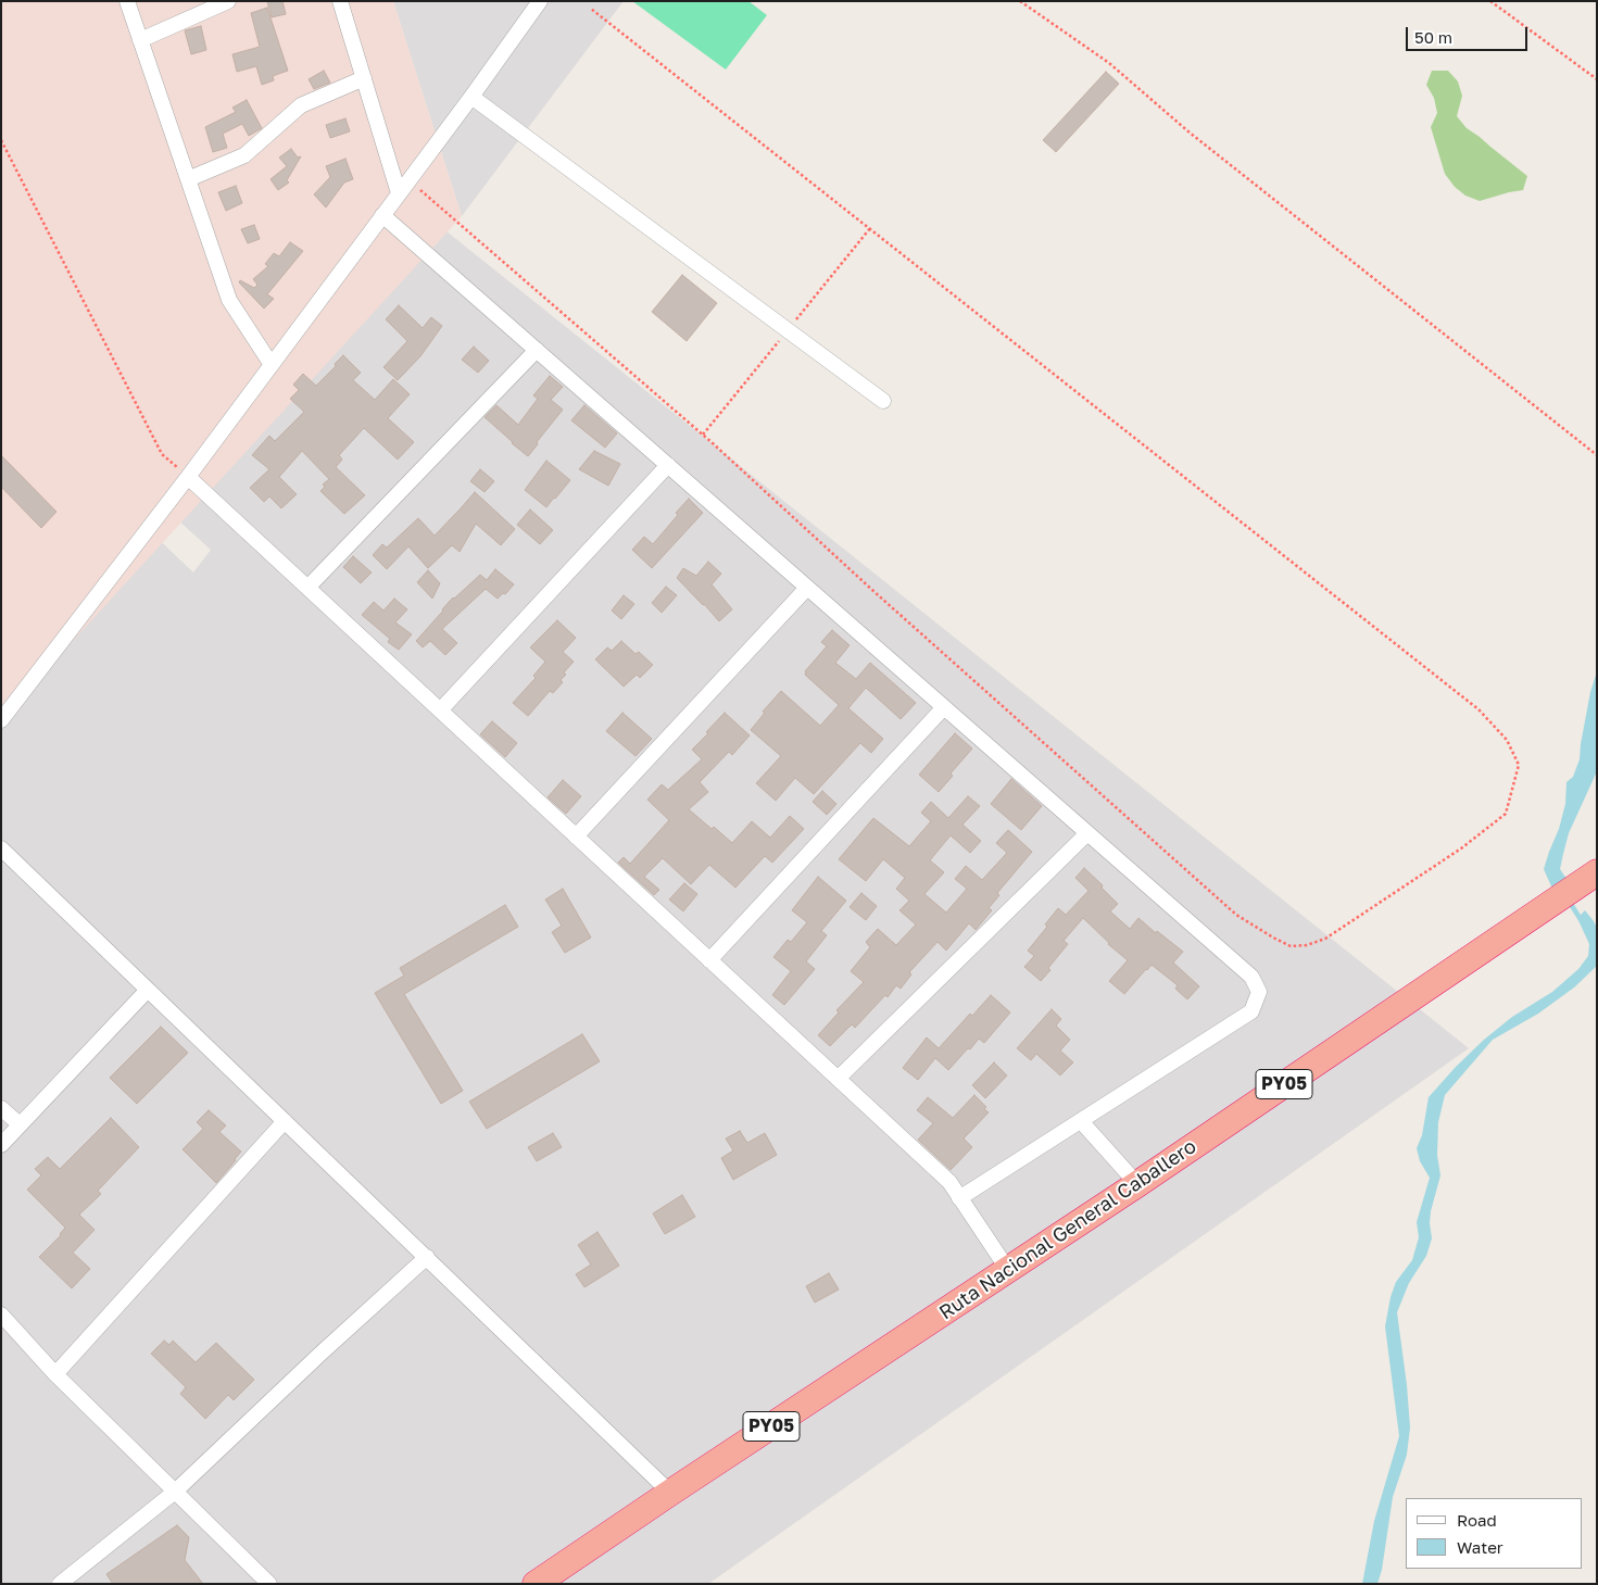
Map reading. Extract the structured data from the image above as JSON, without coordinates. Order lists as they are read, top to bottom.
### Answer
{
  "streets": {
    "highway": ["PY05", "Ruta Nacional General Caballero"]
  },
  "legend": ["Road", "Water"],
  "scale_bar": "50 m"
}
